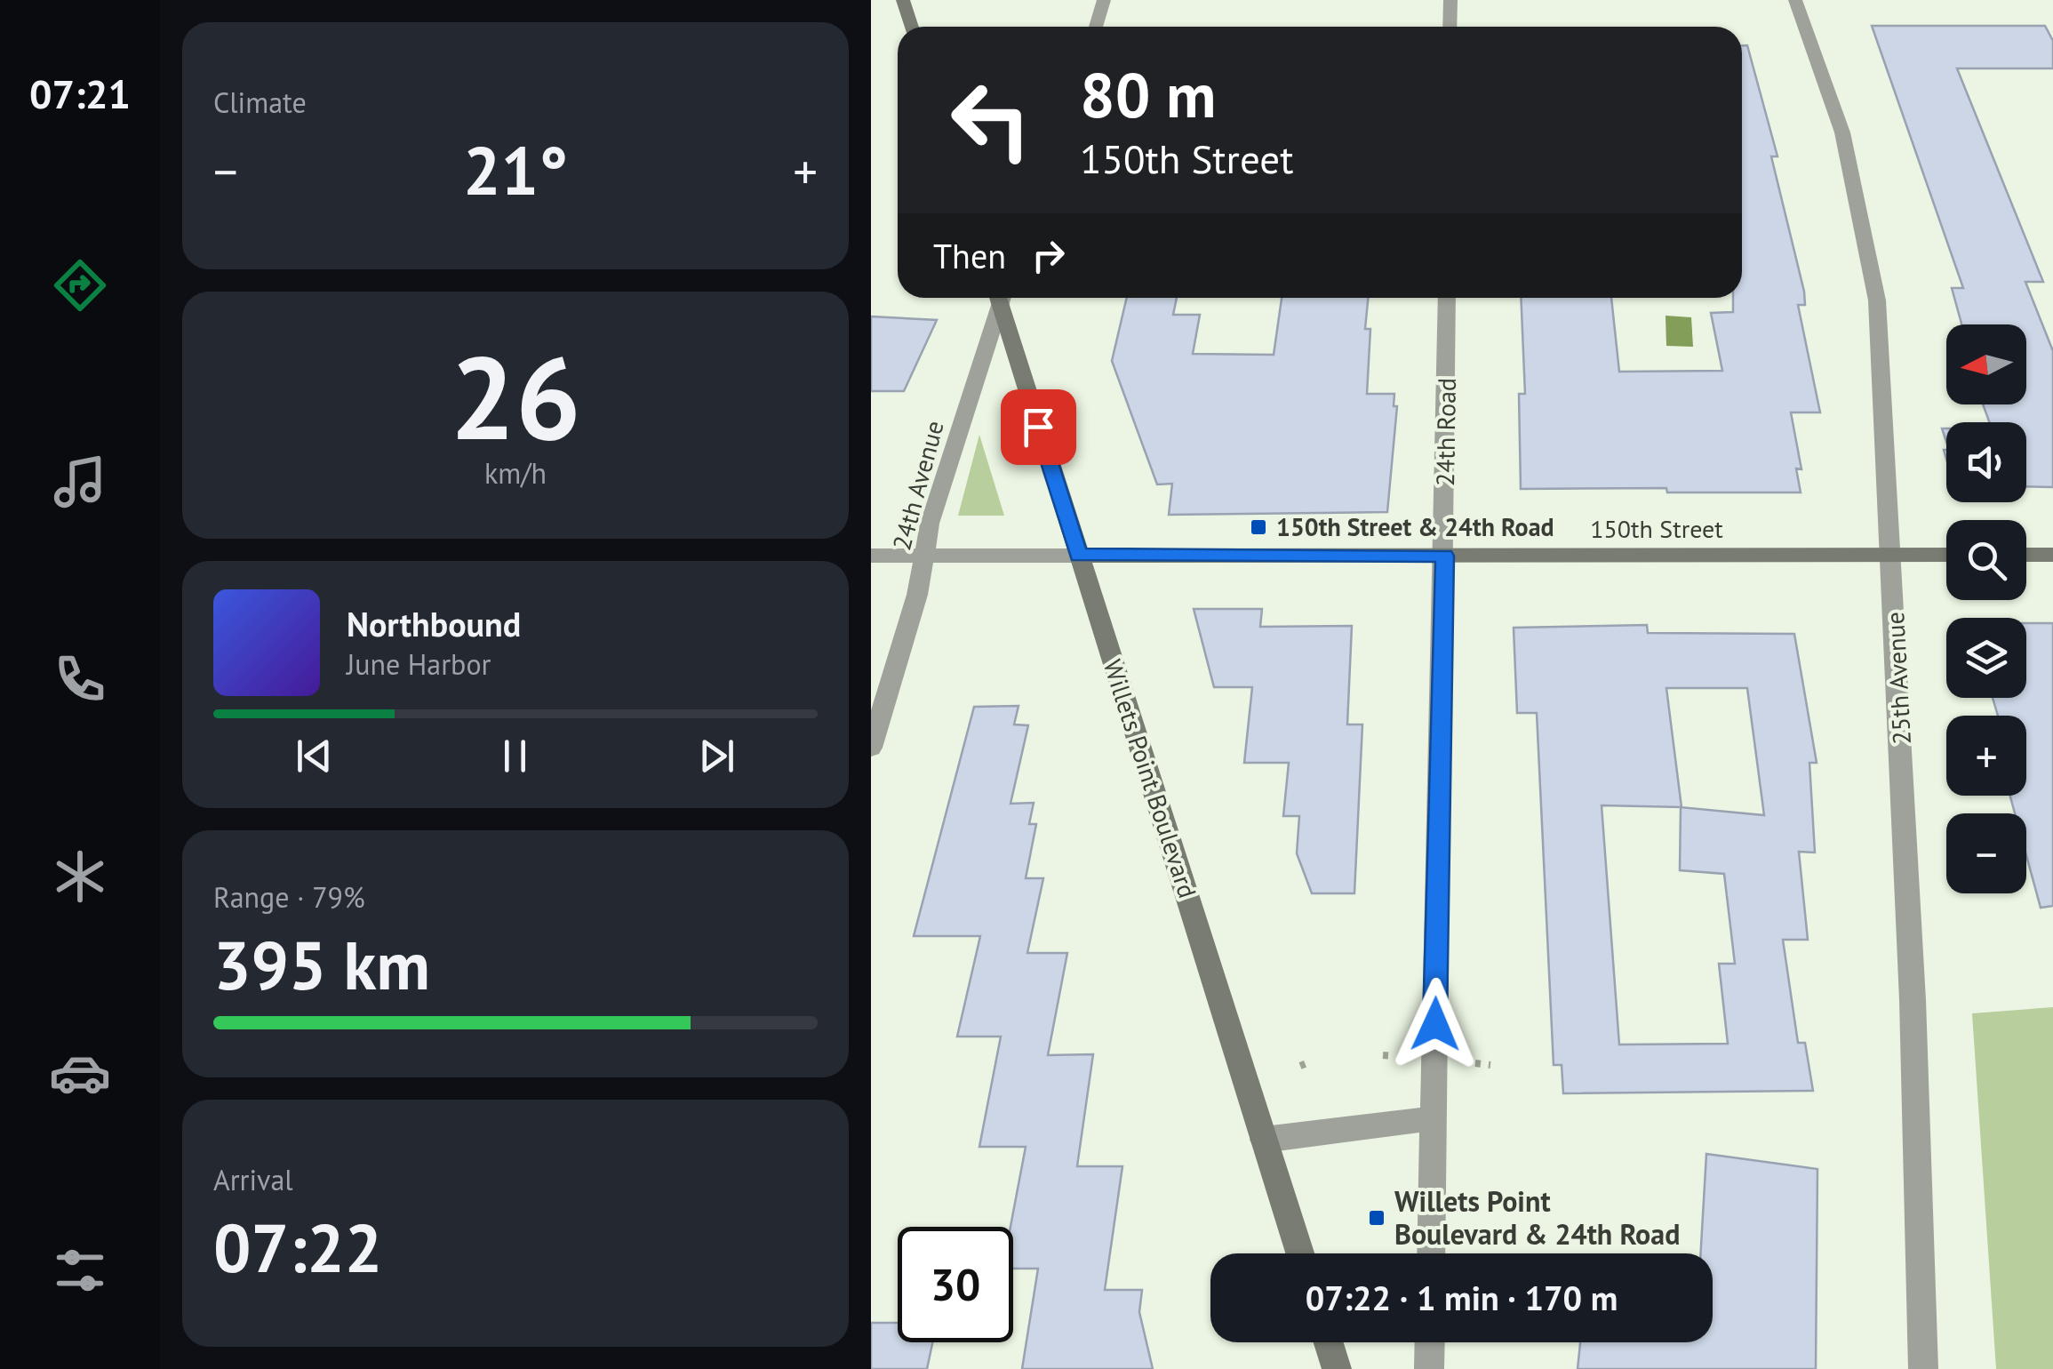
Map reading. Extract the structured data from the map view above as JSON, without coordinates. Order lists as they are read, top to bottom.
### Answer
{
  "streets": {
    "street": [
      "24th Road",
      "24th Avenue",
      "150th Street",
      "25th Avenue",
      "Willets Point Boulevard"
    ]
  },
  "crossings": [
    ["24th Road", "150th Street"],
    ["24th Avenue", "150th Street"],
    ["150th Street", "25th Avenue"],
    ["150th Street", "Willets Point Boulevard"]
  ],
  "places": {
    "transit": ["150th Street & 24th Road", "Willets Point Boulevard & 24th Road"]
  },
  "north": "left",
  "page": {
    "tabs": "07:21",
    "tile": [
      "Climate",
      ["26", "km/h"],
      ["Range · 79%", "395 km"],
      ["Arrival", "07:22"]
    ],
    "turn": ["80 m", "150th Street"],
    "heat": ["−", "21°", "+"],
    "then": "Then",
    "map_buttons": ["+", "−"],
    "song": ["Northbound", "June Harbor"],
    "limit": "30",
    "trip": "07:22 · 1 min · 170 m"
  }
}
